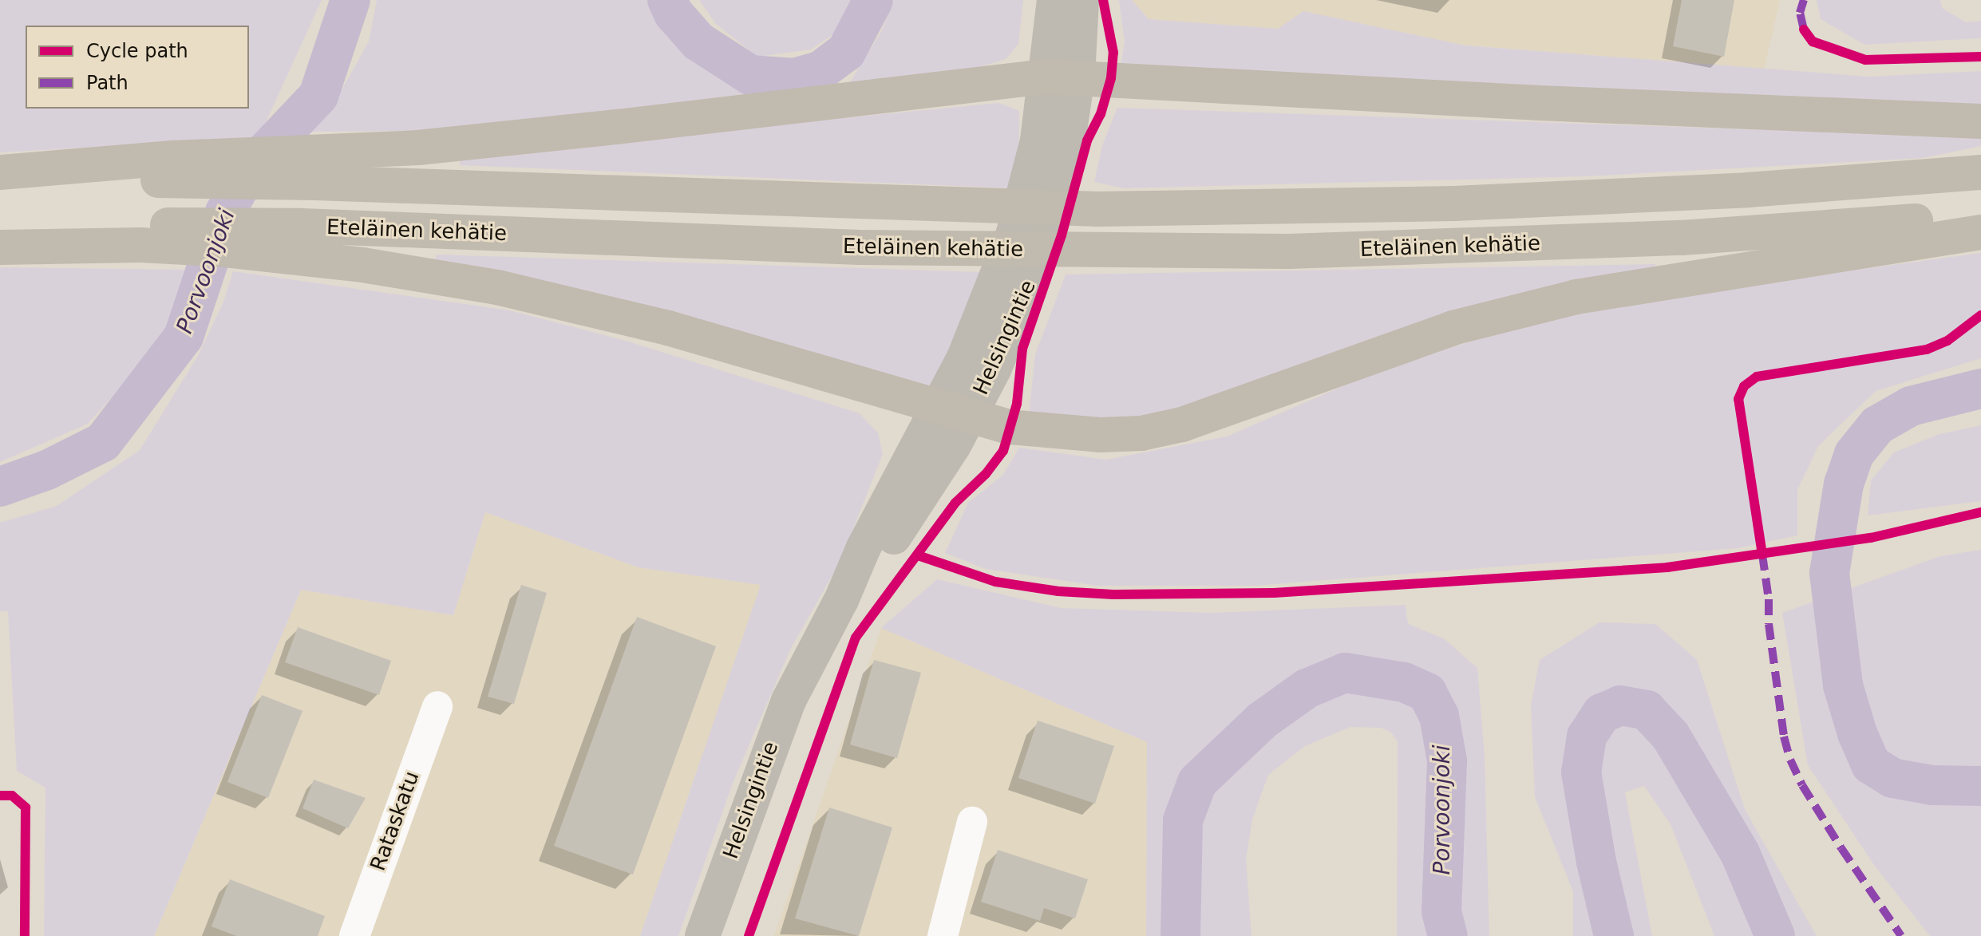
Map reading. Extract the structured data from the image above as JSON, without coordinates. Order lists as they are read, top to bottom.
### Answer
{
  "streets": {
    "highway": ["Eteläinen kehätie"],
    "main road": ["Helsingintie"],
    "street": ["Rataskatu"]
  },
  "water": ["Porvoonjoki"],
  "legend": ["Cycle path", "Path"]
}
